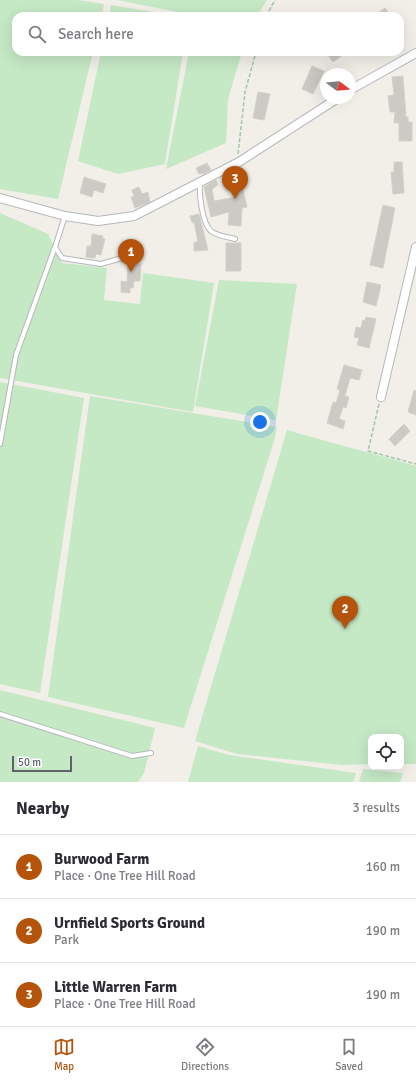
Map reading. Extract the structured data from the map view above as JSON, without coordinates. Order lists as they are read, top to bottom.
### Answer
{
  "scale_bar": "50 m",
  "north": "right",
  "page": {
    "search": "Search here",
    "pins": ["3", "1", "2"],
    "scale": "50 m",
    "heading": ["Nearby", "3 results"],
    "list": [
      {
        "mark": "1",
        "name": "Burwood Farm",
        "note": "Place · One Tree Hill Road",
        "value": "160 m"
      },
      {
        "mark": "2",
        "name": "Urnfield Sports Ground",
        "note": "Park",
        "value": "190 m"
      },
      {
        "mark": "3",
        "name": "Little Warren Farm",
        "note": "Place · One Tree Hill Road",
        "value": "190 m"
      }
    ],
    "nav": ["Map", "Directions", "Saved"]
  }
}
